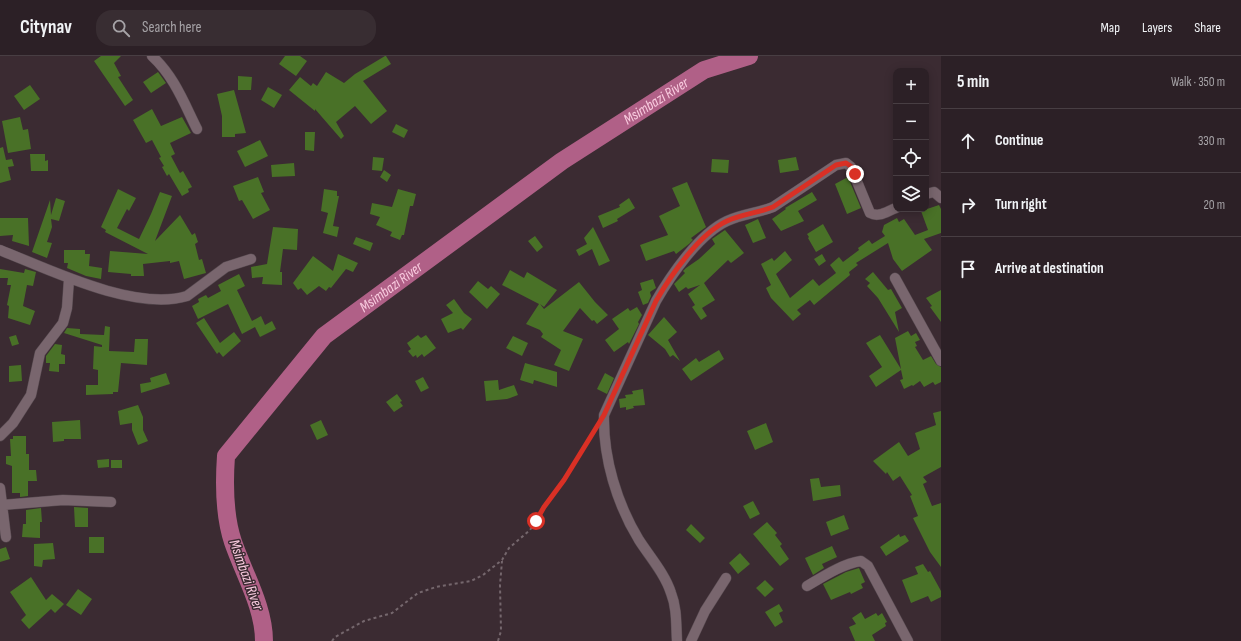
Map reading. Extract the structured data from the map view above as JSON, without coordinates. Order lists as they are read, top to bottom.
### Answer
{
  "water": ["Msimbazi River"],
  "page": {
    "header": "Citynav",
    "search": "Search here",
    "nav": ["Map", "Layers", "Share"],
    "heading": ["5 min", "Walk · 350 m"],
    "map_buttons": ["+", "−"],
    "list": [
      ["Continue", "330 m"],
      ["Turn right", "20 m"],
      "Arrive at destination"
    ]
  }
}
